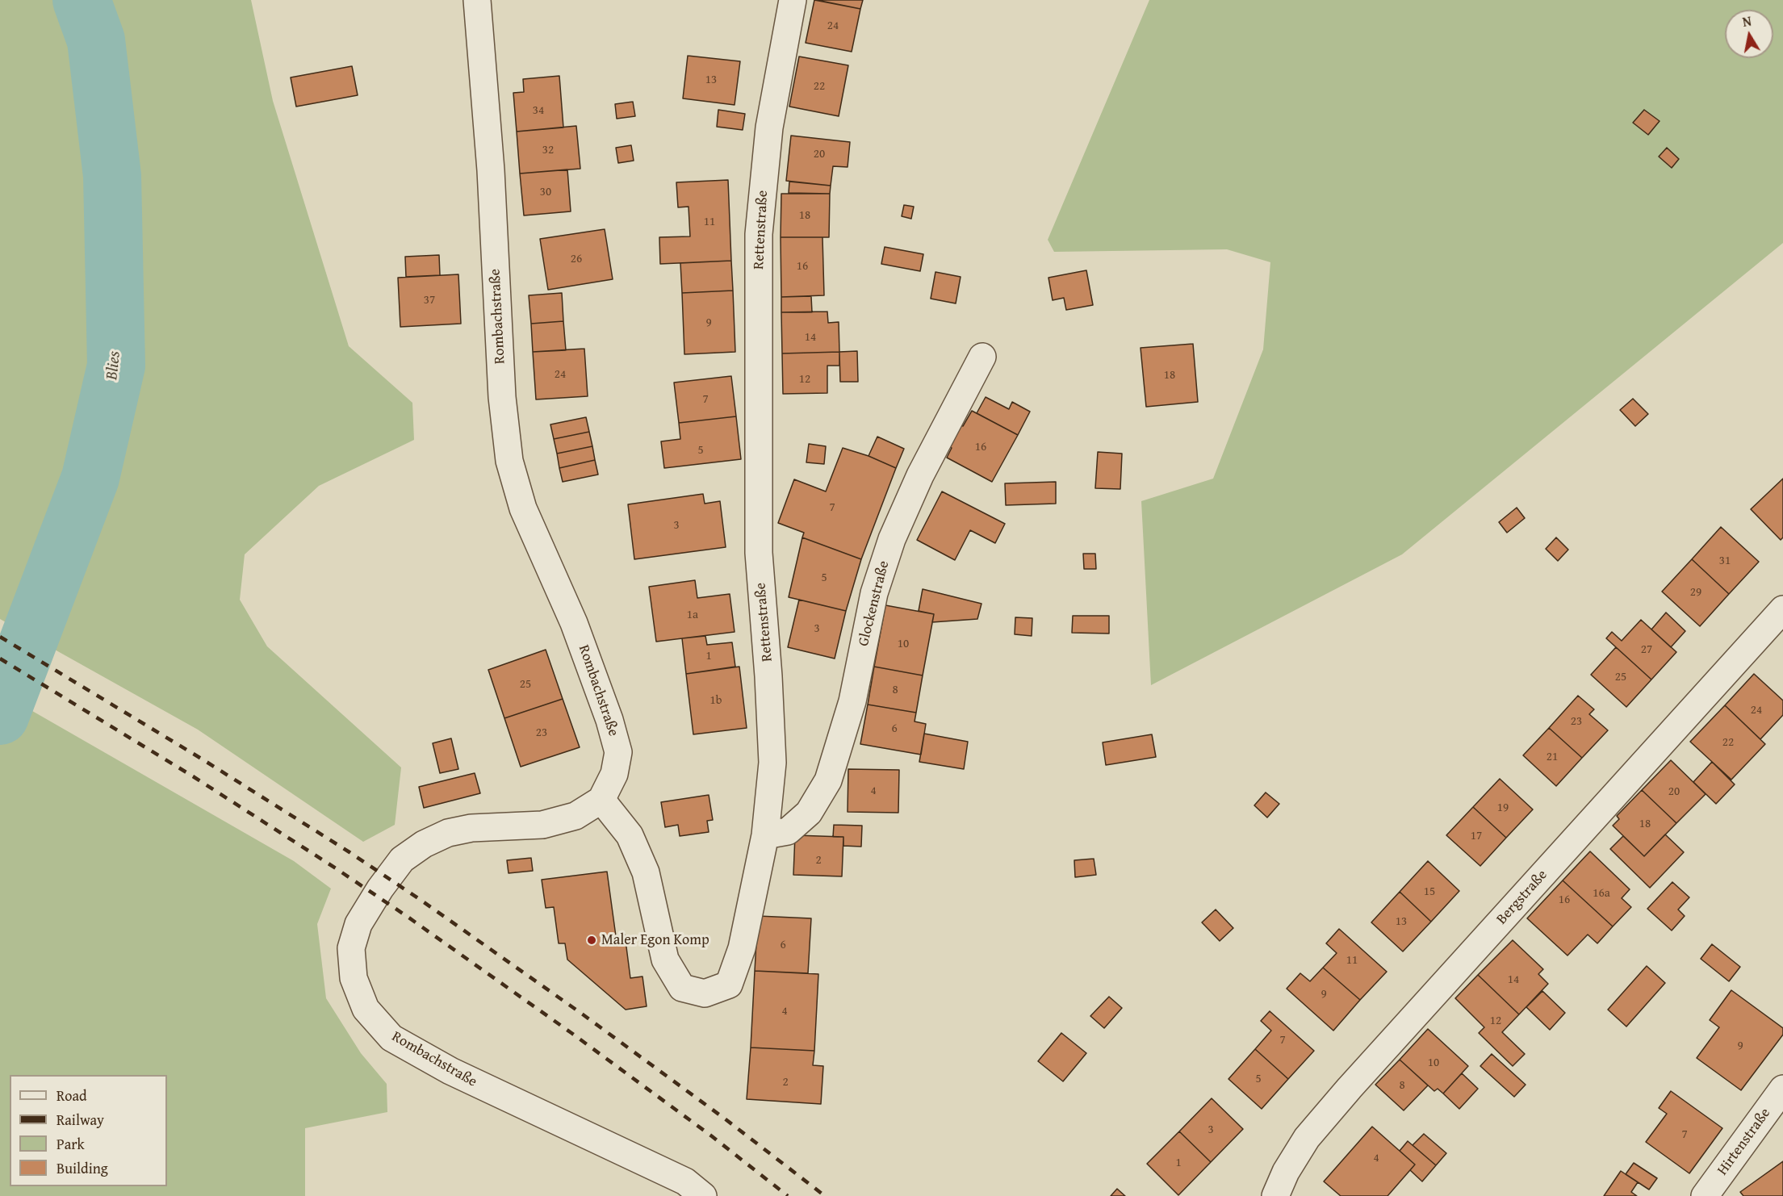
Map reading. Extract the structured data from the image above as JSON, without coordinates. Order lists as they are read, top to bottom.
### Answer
{
  "streets": {
    "street": [
      "Rettenstraße",
      "Rombachstraße",
      "Glockenstraße",
      "Bergstraße",
      "Hirtenstraße"
    ]
  },
  "crossings": [
    ["Rettenstraße", "Rombachstraße"],
    ["Rettenstraße", "Glockenstraße"]
  ],
  "water": ["Blies"],
  "places": ["Maler Egon Komp"],
  "house_numbers": [
    "24",
    "13",
    "22",
    "34",
    "32",
    "20",
    "30",
    "18",
    "11",
    "26",
    "16",
    "37",
    "9",
    "14",
    "24",
    "18",
    "12",
    "7",
    "16",
    "5",
    "7",
    "3",
    "31",
    "5",
    "29",
    "1a",
    "3",
    "10",
    "27",
    "1",
    "25",
    "25",
    "8",
    "1b",
    "24",
    "23",
    "6",
    "23",
    "22",
    "21",
    "4",
    "20",
    "19",
    "18",
    "17",
    "2",
    "15",
    "16a",
    "16",
    "13",
    "6",
    "11",
    "14",
    "9",
    "4",
    "12",
    "7",
    "9",
    "10",
    "5",
    "2",
    "8",
    "3",
    "7",
    "4",
    "1"
  ],
  "legend": [
    "Road",
    "Railway",
    "Park",
    "Building"
  ],
  "north": "top"
}
